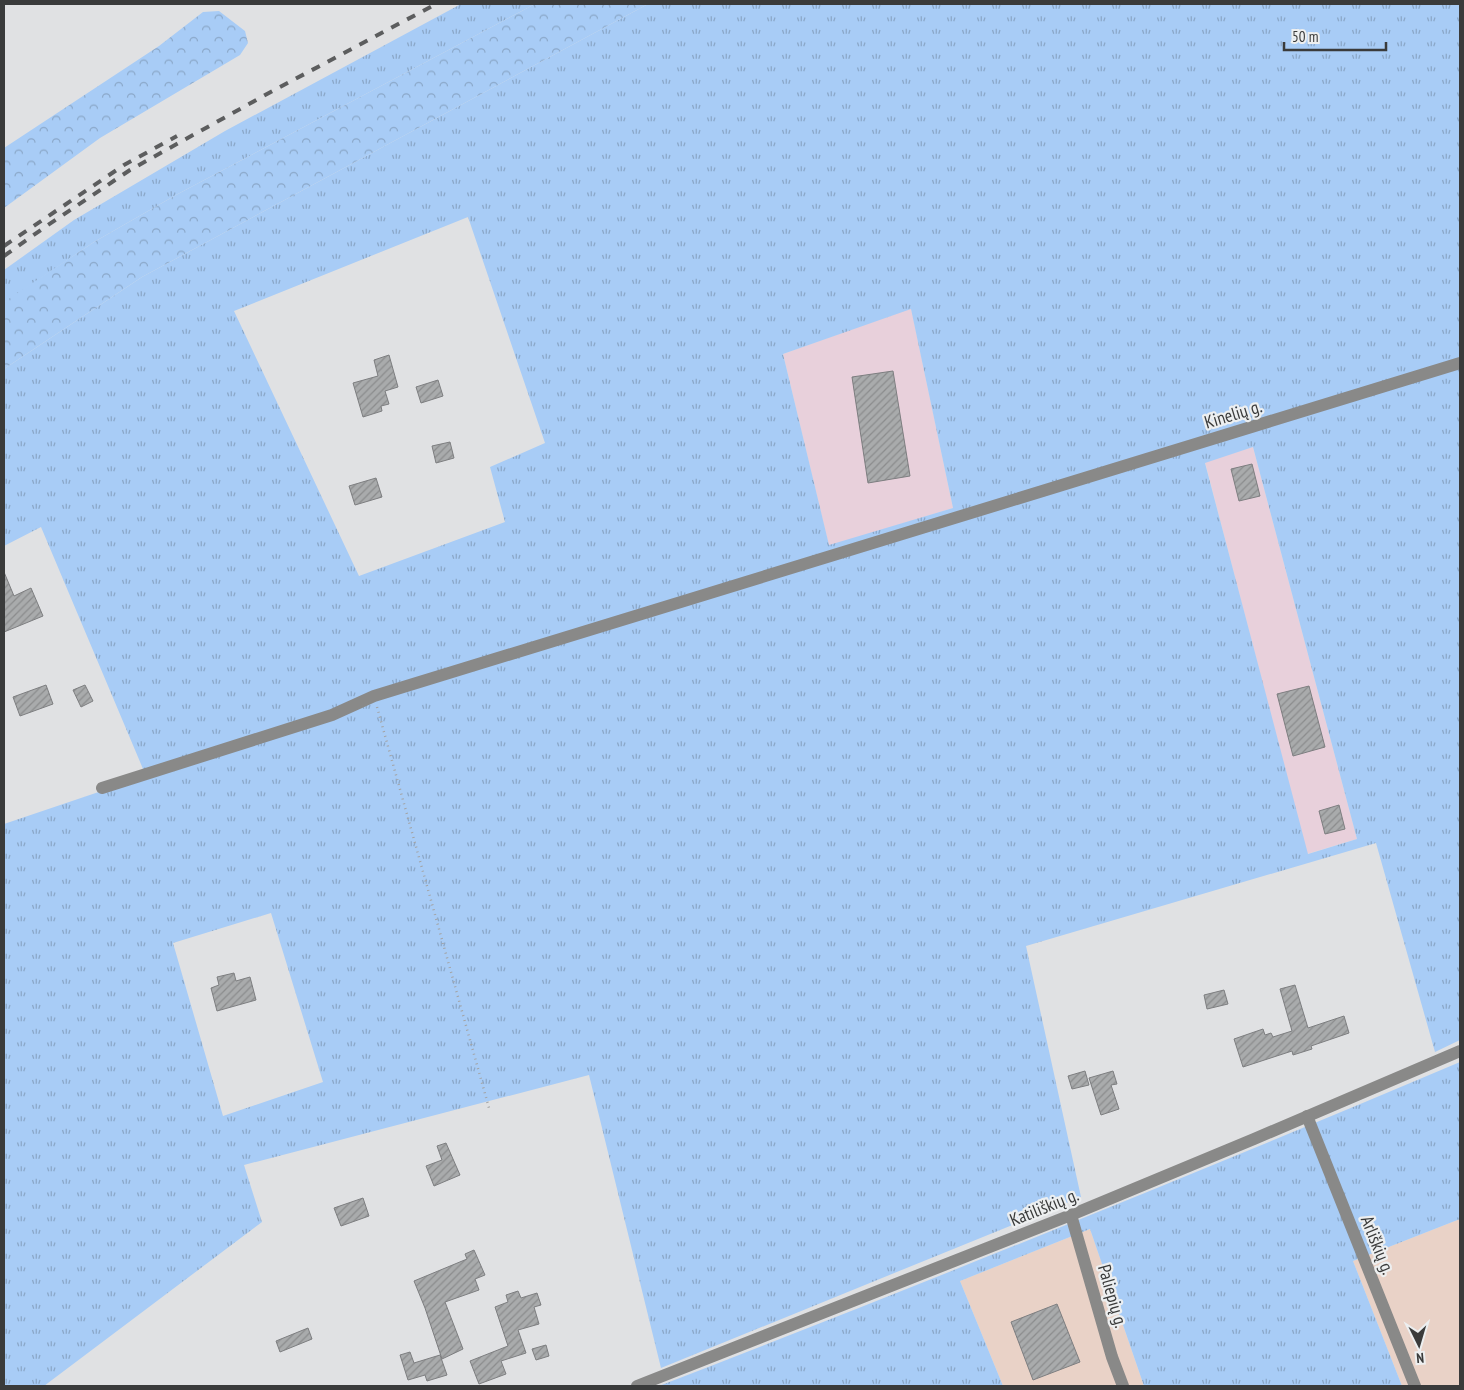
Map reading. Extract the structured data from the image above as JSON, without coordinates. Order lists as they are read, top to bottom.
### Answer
{
  "streets": {
    "street": [
      "Kinelių g.",
      "Katiliškių g.",
      "Arliškių g.",
      "Paliepių g."
    ]
  },
  "crossings": [
    ["Katiliškių g.", "Arliškių g."],
    ["Katiliškių g.", "Paliepių g."]
  ],
  "scale_bar": "50 m",
  "north": "bottom"
}
